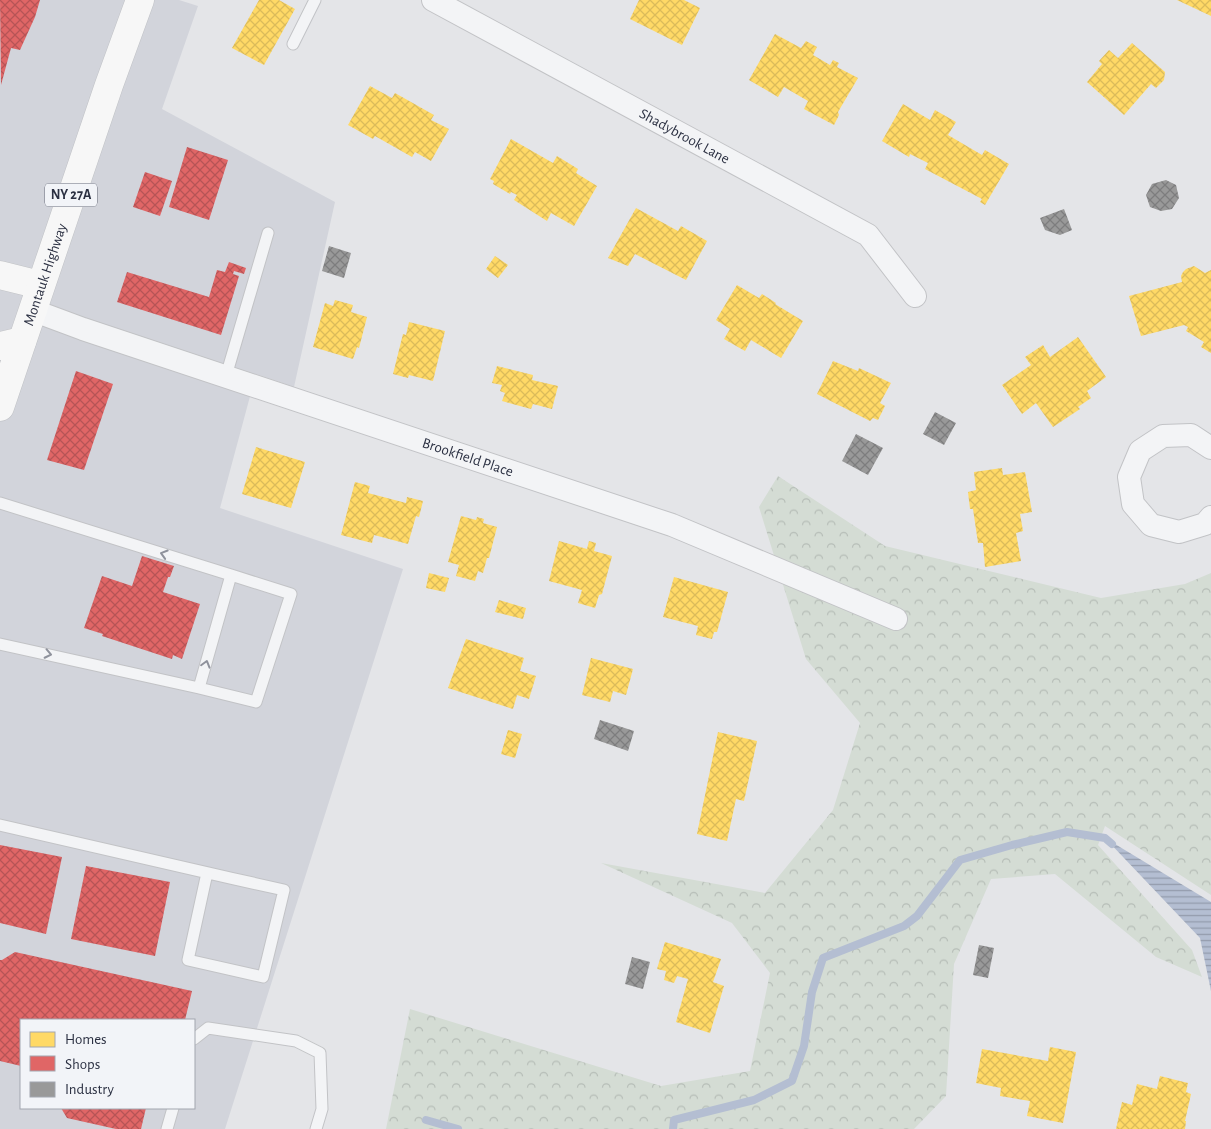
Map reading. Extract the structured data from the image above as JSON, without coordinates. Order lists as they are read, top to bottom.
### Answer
{
  "streets": {
    "main road": ["NY 27A", "Montauk Highway"],
    "street": ["Shadybrook Lane", "Brookfield Place"]
  },
  "crossings": [
    ["Montauk Highway", "Brookfield Place"]
  ],
  "legend": ["Homes", "Shops", "Industry"]
}
